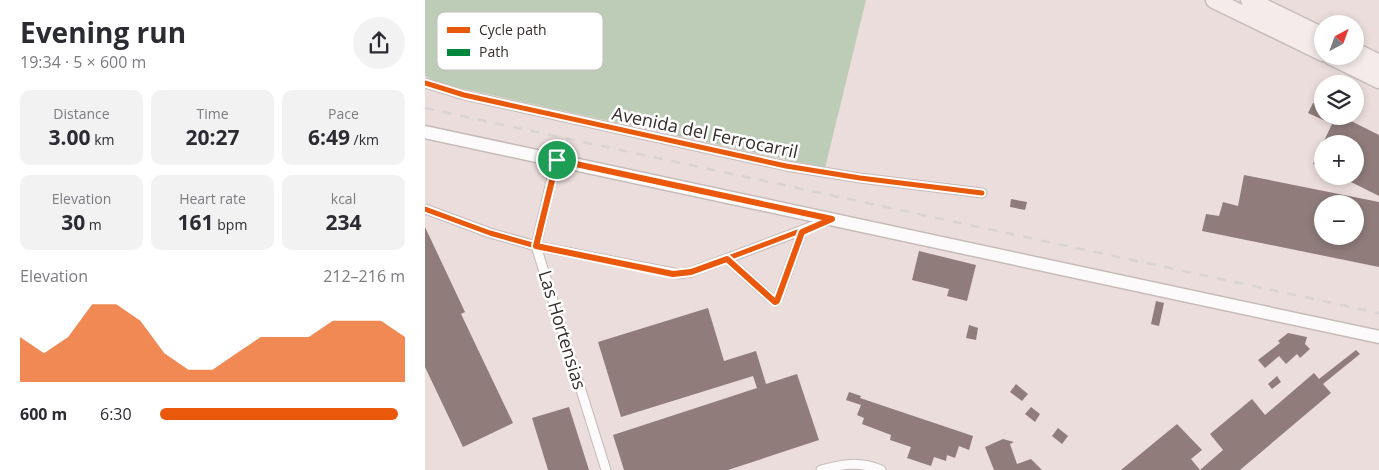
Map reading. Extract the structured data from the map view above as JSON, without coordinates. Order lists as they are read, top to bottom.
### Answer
{
  "streets": {
    "street": ["Avenida del Ferrocarril", "Las Hortensias"]
  },
  "legend": ["Cycle path", "Path"],
  "north": "top right",
  "page": {
    "heading": ["Evening run", "19:34 · 5 × 600 m"],
    "map_buttons": ["+", "−"],
    "stats": [
      ["Distance", "3.00 km"],
      ["Time", "20:27"],
      ["Pace", "6:49 /km"],
      ["Elevation", "30 m"],
      ["Heart rate", "161 bpm"],
      ["kcal", "234"]
    ],
    "chart": ["Elevation", "212–216 m"],
    "list": [
      {
        "name": "600 m",
        "note": "6:30"
      }
    ]
  }
}
